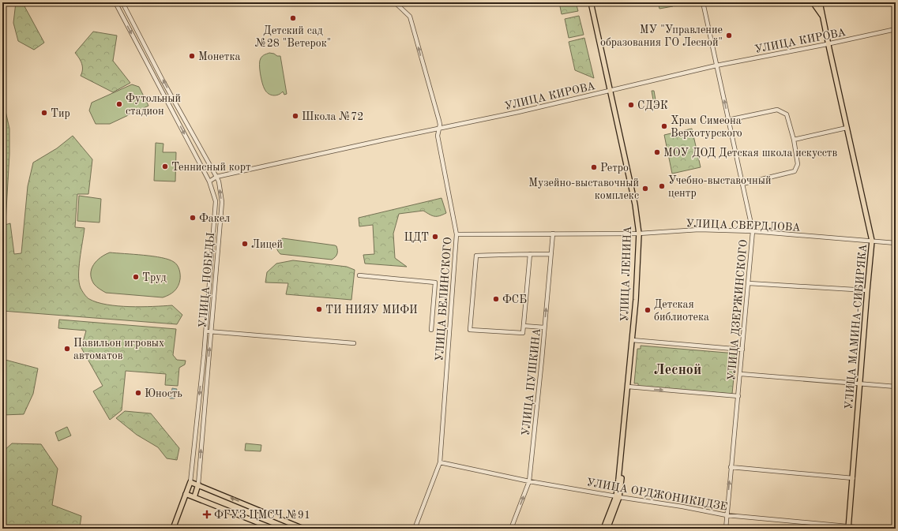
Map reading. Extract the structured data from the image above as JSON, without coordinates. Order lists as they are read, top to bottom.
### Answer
{
  "streets": {
    "main road": ["УЛИЦА ЛЕНИНА", "УЛИЦА ПОБЕДЫ", "УЛИЦА МАМИНА-СИБИРЯКА"],
    "street": [
      "УЛИЦА КИРОВА",
      "УЛИЦА СВЕРДЛОВА",
      "УЛИЦА БЕЛИНСКОГО",
      "УЛИЦА ДЗЕРЖИНСКОГО",
      "УЛИЦА ПУШКИНА",
      "УЛИЦА ОРДЖОНИКИДЗЕ"
    ]
  },
  "crossings": [
    ["УЛИЦА КИРОВА", "УЛИЦА ЛЕНИНА"],
    ["УЛИЦА КИРОВА", "УЛИЦА ПОБЕДЫ"],
    ["УЛИЦА КИРОВА", "УЛИЦА БЕЛИНСКОГО"],
    ["УЛИЦА КИРОВА", "УЛИЦА ДЗЕРЖИНСКОГО"],
    ["УЛИЦА КИРОВА", "УЛИЦА МАМИНА-СИБИРЯКА"],
    ["УЛИЦА СВЕРДЛОВА", "УЛИЦА ЛЕНИНА"],
    ["УЛИЦА СВЕРДЛОВА", "УЛИЦА БЕЛИНСКОГО"],
    ["УЛИЦА СВЕРДЛОВА", "УЛИЦА ДЗЕРЖИНСКОГО"],
    ["УЛИЦА СВЕРДЛОВА", "УЛИЦА МАМИНА-СИБИРЯКА"],
    ["УЛИЦА СВЕРДЛОВА", "УЛИЦА ПУШКИНА"],
    ["УЛИЦА ЛЕНИНА", "УЛИЦА ОРДЖОНИКИДЗЕ"],
    ["УЛИЦА БЕЛИНСКОГО", "УЛИЦА ОРДЖОНИКИДЗЕ"],
    ["УЛИЦА ДЗЕРЖИНСКОГО", "УЛИЦА ОРДЖОНИКИДЗЕ"],
    ["УЛИЦА МАМИНА-СИБИРЯКА", "УЛИЦА ОРДЖОНИКИДЗЕ"],
    ["УЛИЦА ПУШКИНА", "УЛИЦА ОРДЖОНИКИДЗЕ"]
  ],
  "districts": ["Лесной"],
  "places": {
    "other": [
      "Детский сад №28 \"Ветерок\"",
      "МУ \"Управление образования ГО Лесной\"",
      "Монетка",
      "Футольный стадион",
      "СДЭК",
      "Тир",
      "Школа №72",
      "Храм Симеона Верхотурского",
      "МОУ ДОД Детская школа искусств",
      "Теннисный корт",
      "Ретро",
      "Учебно-выставочный центр",
      "Музейно-выставочный комплекс",
      "Факел",
      "ЦДТ",
      "Лицей",
      "Труд",
      "ФСБ",
      "ТИ НИЯУ МИФИ",
      "Детская библиотека",
      "Павильон игровых автоматов",
      "Юность"
    ],
    "health": ["ФГУЗ ЦМСЧ №91"]
  }
}
